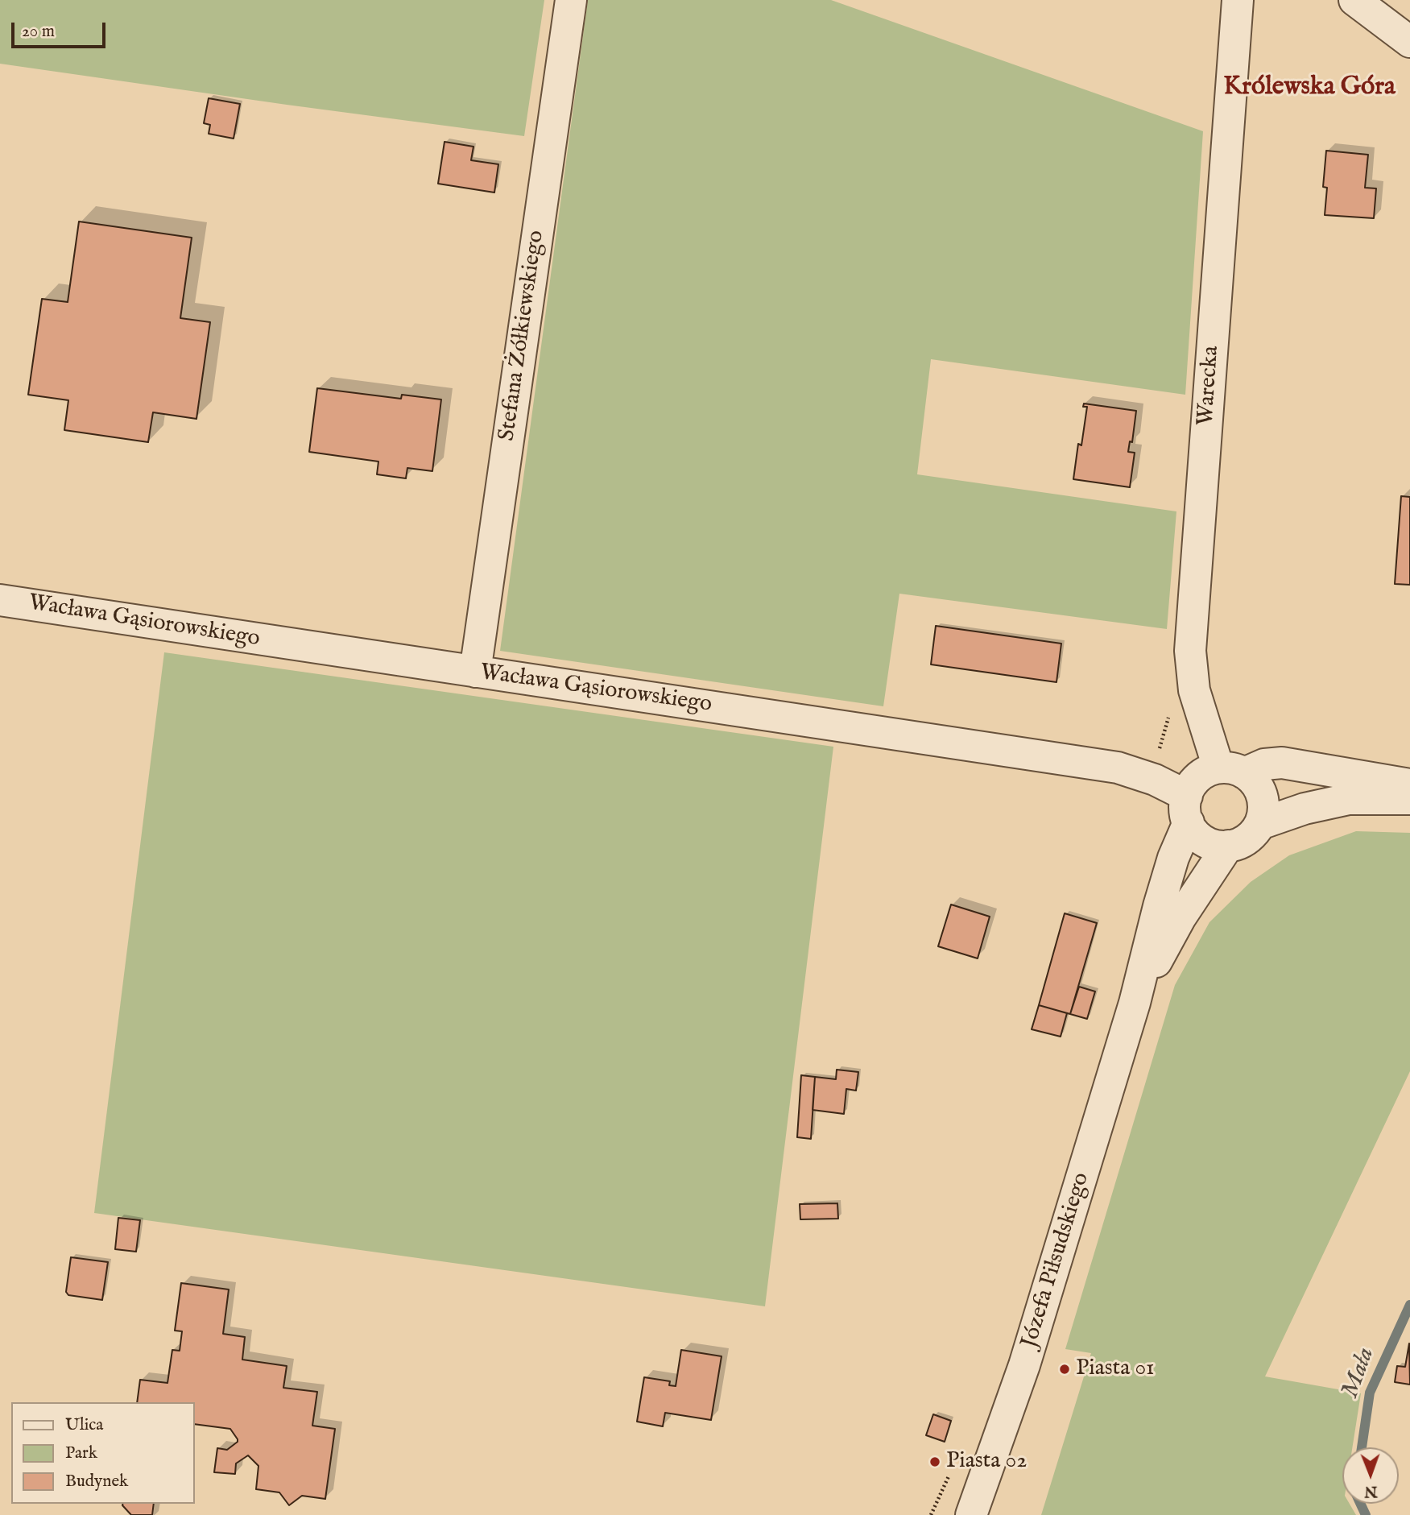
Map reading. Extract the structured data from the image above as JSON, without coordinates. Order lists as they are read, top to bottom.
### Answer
{
  "streets": {
    "street": [
      "Stefana Żółkiewskiego",
      "Warecka",
      "Wacława Gąsiorowskiego",
      "Józefa Piłsudskiego"
    ]
  },
  "crossings": [
    ["Stefana Żółkiewskiego", "Wacława Gąsiorowskiego"],
    ["Warecka", "Wacława Gąsiorowskiego"],
    ["Warecka", "Józefa Piłsudskiego"],
    ["Wacława Gąsiorowskiego", "Józefa Piłsudskiego"]
  ],
  "districts": ["Królewska Góra"],
  "water": ["Mała"],
  "places": ["Piasta 01", "Piasta 02"],
  "legend": ["Ulica", "Park", "Budynek"],
  "scale_bar": "20 m",
  "north": "bottom"
}
